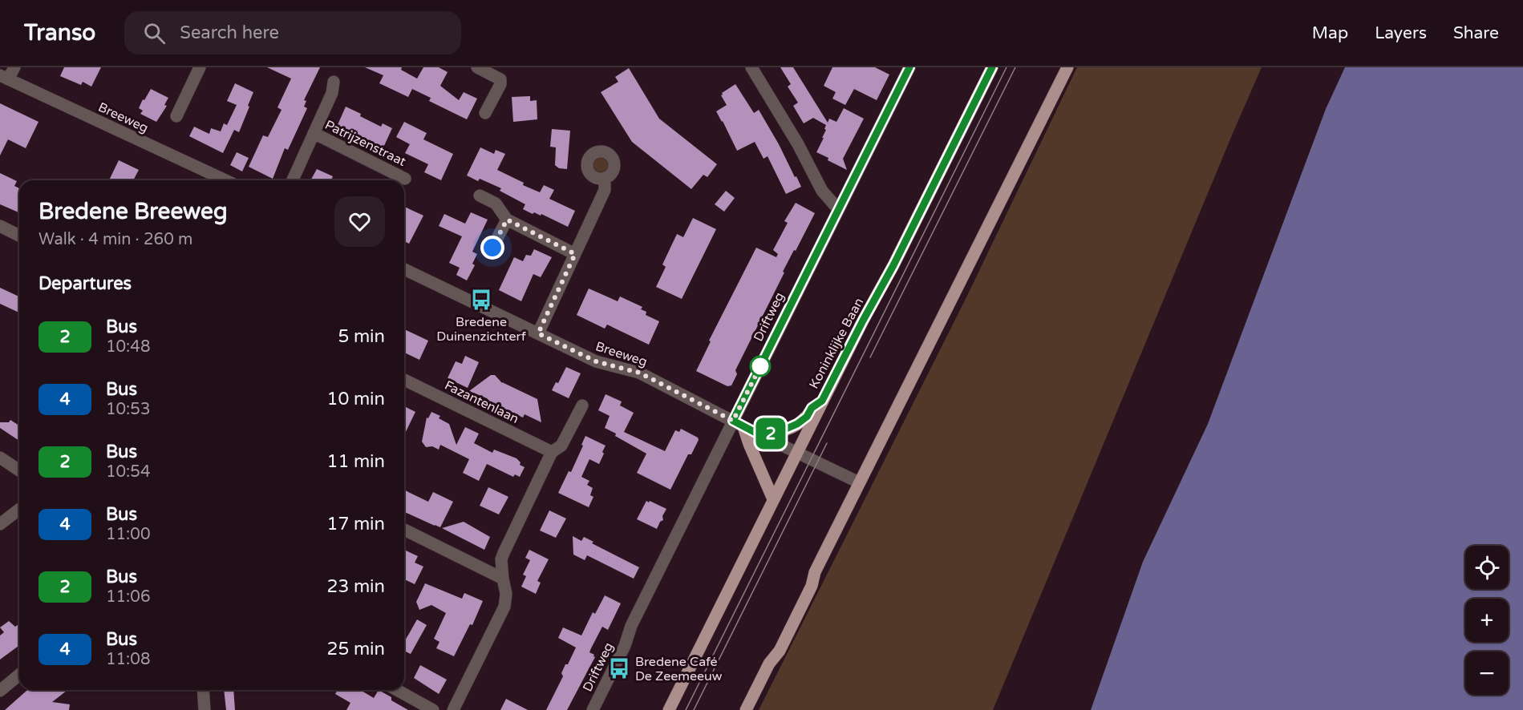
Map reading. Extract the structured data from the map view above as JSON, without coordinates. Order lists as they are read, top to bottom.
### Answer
{
  "streets": {
    "main road": ["Koninklijke Baan"],
    "street": [
      "Breeweg",
      "Patrijzenstraat",
      "Driftweg",
      "Fazantenlaan"
    ]
  },
  "crossings": [
    ["Breeweg", "Driftweg"],
    ["Breeweg", "Koninklijke Baan"]
  ],
  "places": {
    "bus stop": ["Bredene Duinenzichterf", "Bredene Café De Zeemeeuw"]
  },
  "lines": ["bus line 2"],
  "page": {
    "header": "Transo",
    "search": "Search here",
    "nav": ["Map", "Layers", "Share"],
    "on_map": "2",
    "heading": [
      ["Bredene Breeweg", "Walk · 4 min · 260 m"],
      "Departures"
    ],
    "list": [
      {
        "mark": "2",
        "name": "Bus",
        "note": "10:48",
        "value": "5 min"
      },
      {
        "mark": "4",
        "name": "Bus",
        "note": "10:53",
        "value": "10 min"
      },
      {
        "mark": "2",
        "name": "Bus",
        "note": "10:54",
        "value": "11 min"
      },
      {
        "mark": "4",
        "name": "Bus",
        "note": "11:00",
        "value": "17 min"
      },
      {
        "mark": "2",
        "name": "Bus",
        "note": "11:06",
        "value": "23 min"
      },
      {
        "mark": "4",
        "name": "Bus",
        "note": "11:08",
        "value": "25 min"
      }
    ],
    "map_buttons": ["+", "−"]
  }
}
